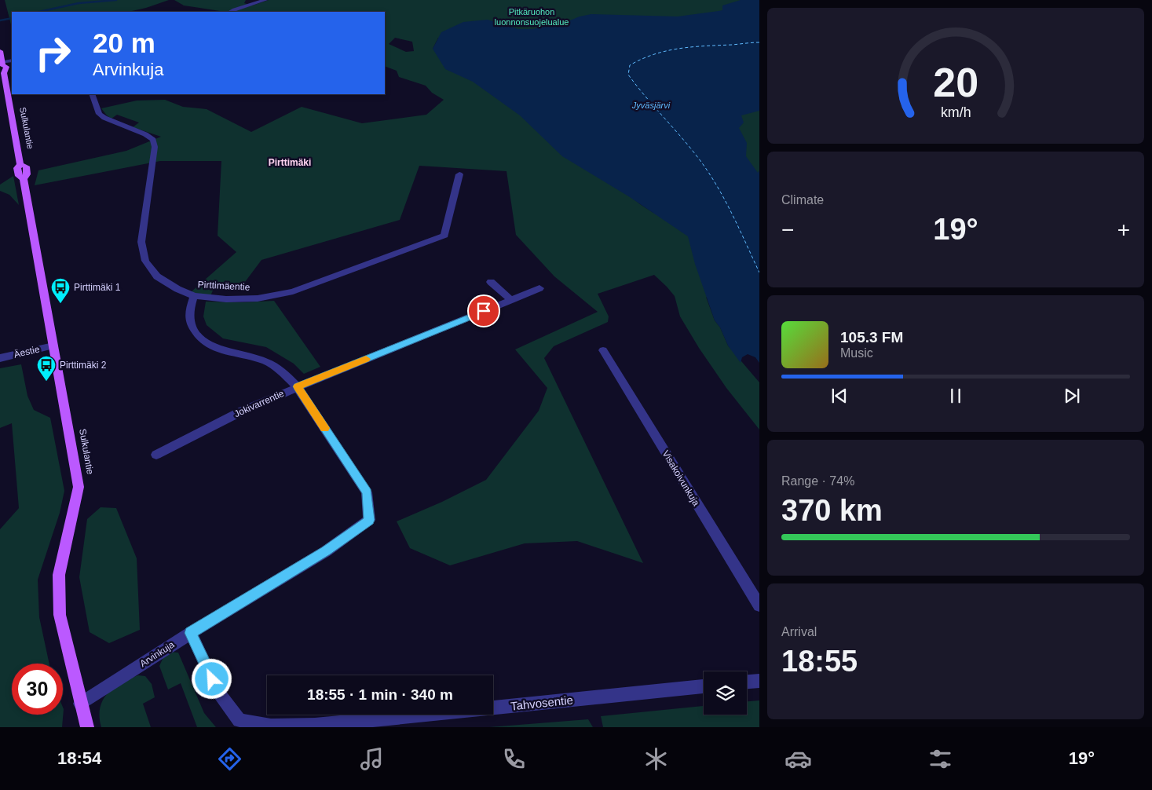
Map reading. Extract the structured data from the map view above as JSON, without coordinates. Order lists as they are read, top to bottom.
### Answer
{
  "streets": {
    "main road": ["Sulkulantie"],
    "street": [
      "Pirttimäentie",
      "Äestie",
      "Jokivarrentie",
      "Visakoivunkuja",
      "Arvinkuja",
      "Tahvosentie"
    ]
  },
  "crossings": [
    ["Sulkulantie", "Äestie"],
    ["Sulkulantie", "Arvinkuja"],
    ["Pirttimäentie", "Arvinkuja"],
    ["Jokivarrentie", "Arvinkuja"],
    ["Arvinkuja", "Tahvosentie"]
  ],
  "districts": ["Pirttimäki"],
  "water": ["Jyväsjärvi"],
  "parks": ["Pitkäruohon luonnonsuojelualue"],
  "places": {
    "bus stop": ["Pirttimäki 1", "Pirttimäki 2"]
  },
  "page": {
    "turn": ["20 m", "Arvinkuja"],
    "tile": [
      "Climate",
      ["Range · 74%", "370 km"],
      ["Arrival", "18:55"]
    ],
    "heat": ["−", "19°", "+"],
    "song": ["105.3 FM", "Music"],
    "limit": "30",
    "trip": "18:55 · 1 min · 340 m",
    "tabs": ["18:54", "19°"],
    "gauge": ["20", "km/h"]
  }
}
